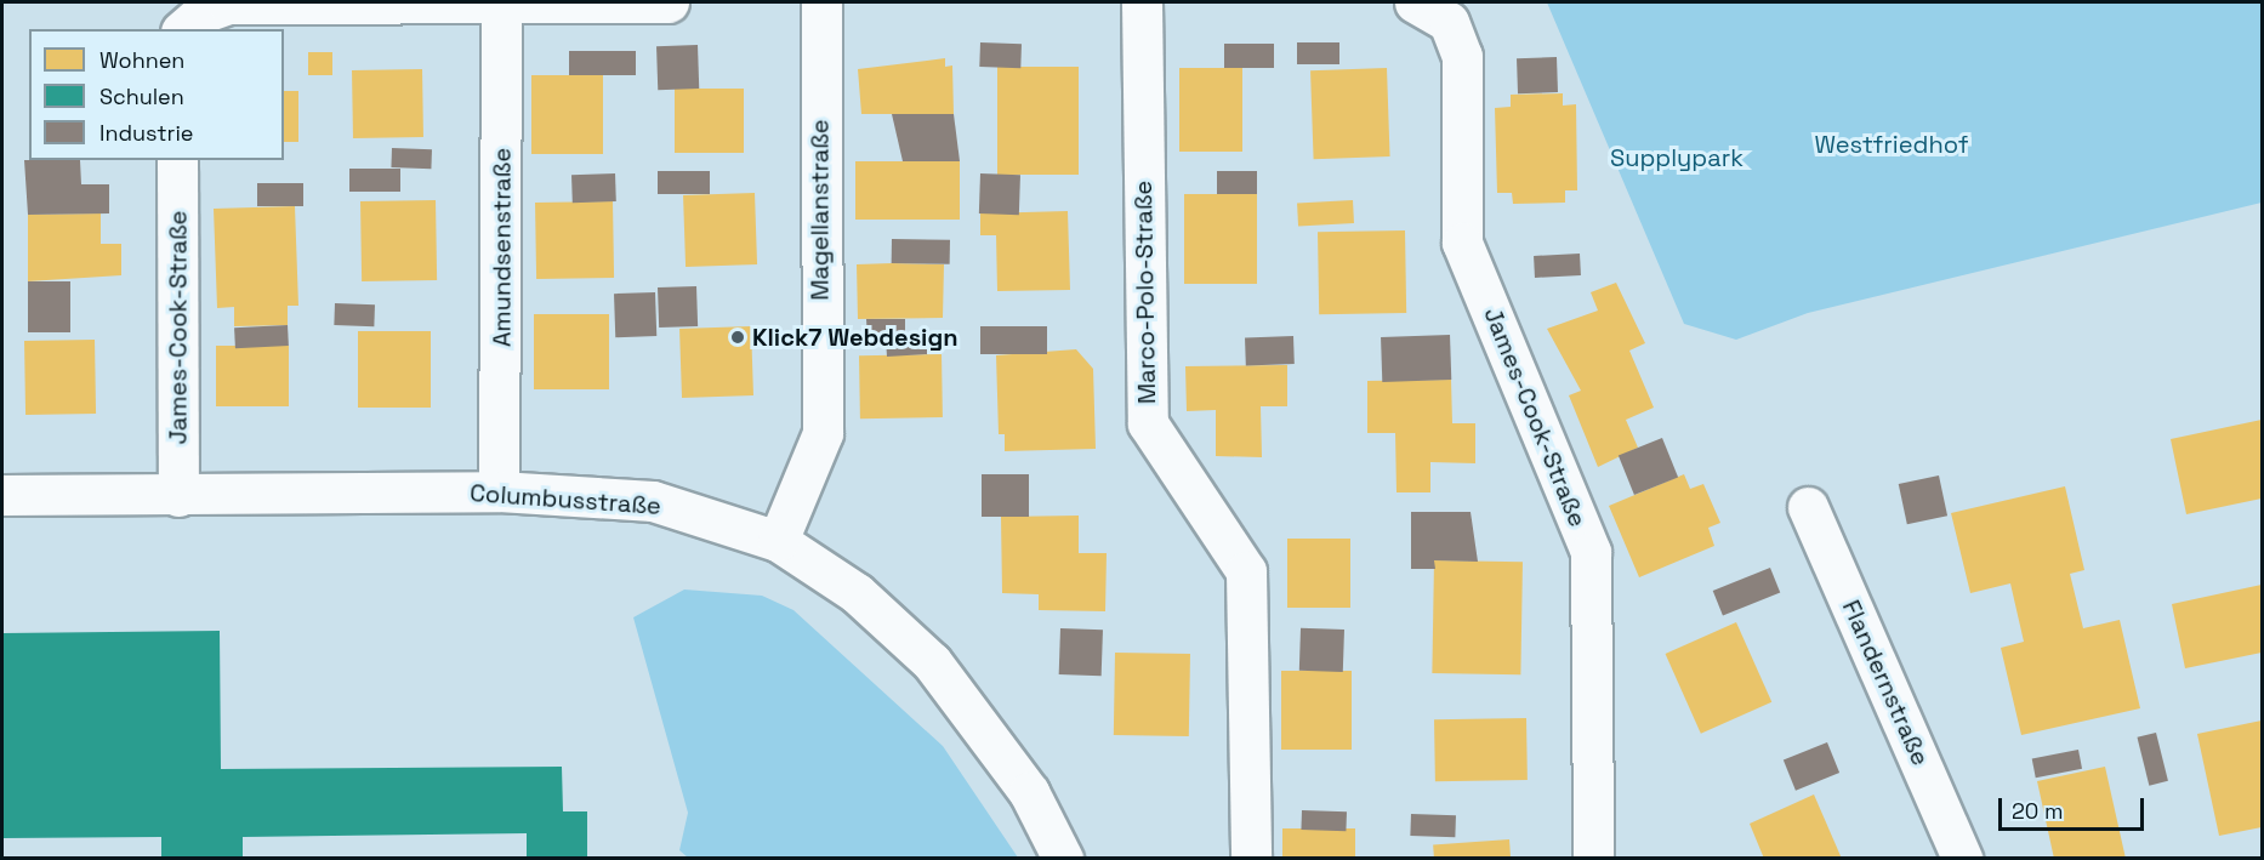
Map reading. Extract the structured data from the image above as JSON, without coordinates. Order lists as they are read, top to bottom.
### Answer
{
  "streets": {
    "street": [
      "Magellanstraße",
      "Amundsenstraße",
      "Marco-Polo-Straße",
      "James-Cook-Straße",
      "Columbusstraße",
      "Flandernstraße"
    ]
  },
  "crossings": [
    ["Magellanstraße", "Columbusstraße"],
    ["Amundsenstraße", "Columbusstraße"],
    ["James-Cook-Straße", "Columbusstraße"]
  ],
  "parks": ["Westfriedhof", "Supplypark"],
  "places": ["Klick7 Webdesign"],
  "legend": ["Wohnen", "Schulen", "Industrie"],
  "scale_bar": "20 m"
}
